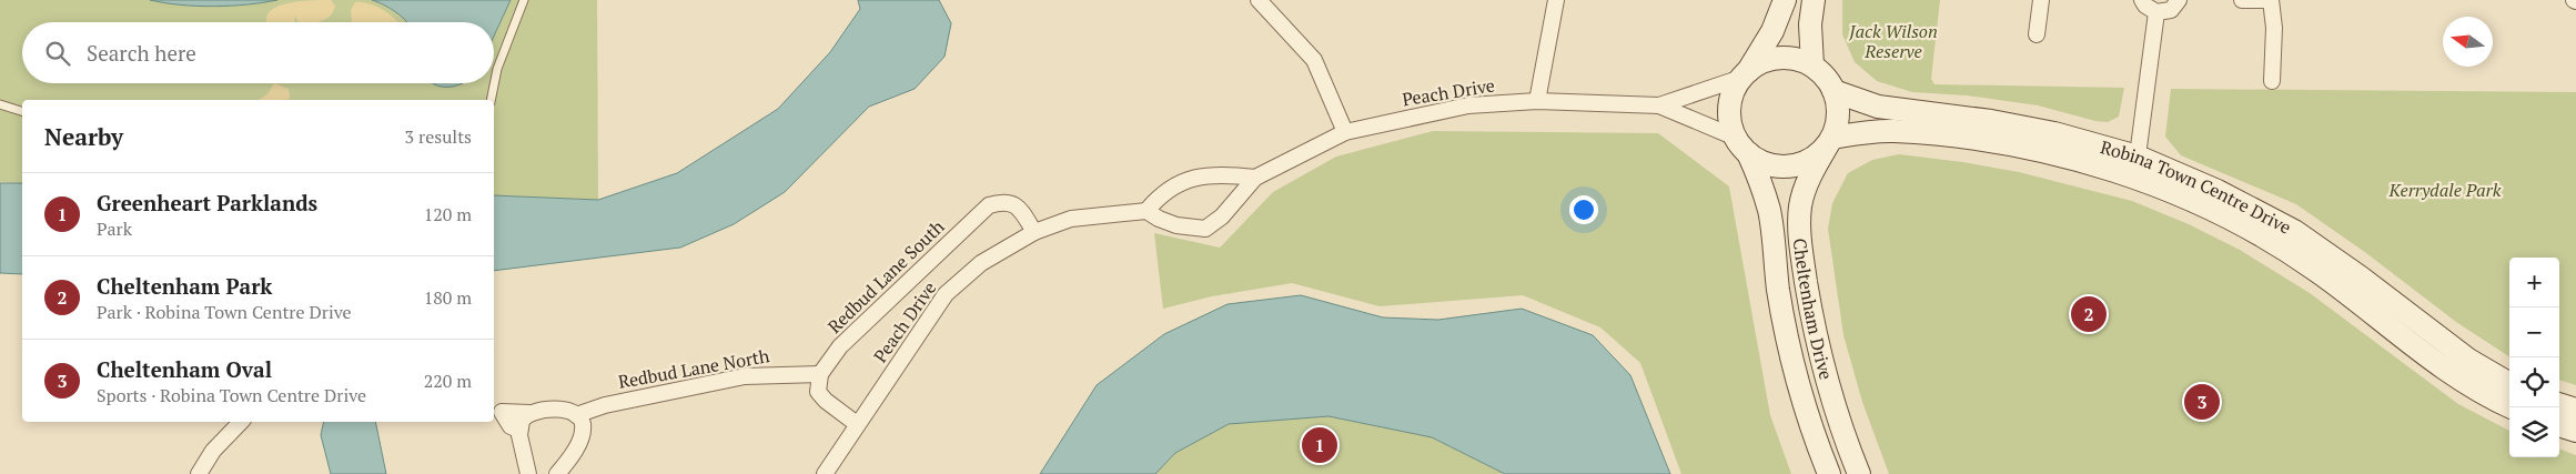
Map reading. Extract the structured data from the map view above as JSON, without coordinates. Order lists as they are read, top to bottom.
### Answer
{
  "streets": {
    "street": [
      "Peach Drive",
      "Robina Town Centre Drive",
      "Redbud Lane South",
      "Cheltenham Drive",
      "Redbud Lane North"
    ]
  },
  "crossings": [
    ["Peach Drive", "Robina Town Centre Drive"],
    ["Peach Drive", "Redbud Lane South"],
    ["Peach Drive", "Cheltenham Drive"],
    ["Robina Town Centre Drive", "Cheltenham Drive"],
    ["Redbud Lane South", "Redbud Lane North"]
  ],
  "parks": ["Jack Wilson Reserve", "Kerrydale Park"],
  "north": "left",
  "page": {
    "search": "Search here",
    "heading": ["Nearby", "3 results"],
    "list": [
      {
        "mark": "1",
        "name": "Greenheart Parklands",
        "note": "Park",
        "value": "120 m"
      },
      {
        "mark": "2",
        "name": "Cheltenham Park",
        "note": "Park · Robina Town Centre Drive",
        "value": "180 m"
      },
      {
        "mark": "3",
        "name": "Cheltenham Oval",
        "note": "Sports · Robina Town Centre Drive",
        "value": "220 m"
      }
    ],
    "map_buttons": ["+", "−"],
    "pins": ["2", "3", "1"]
  }
}
